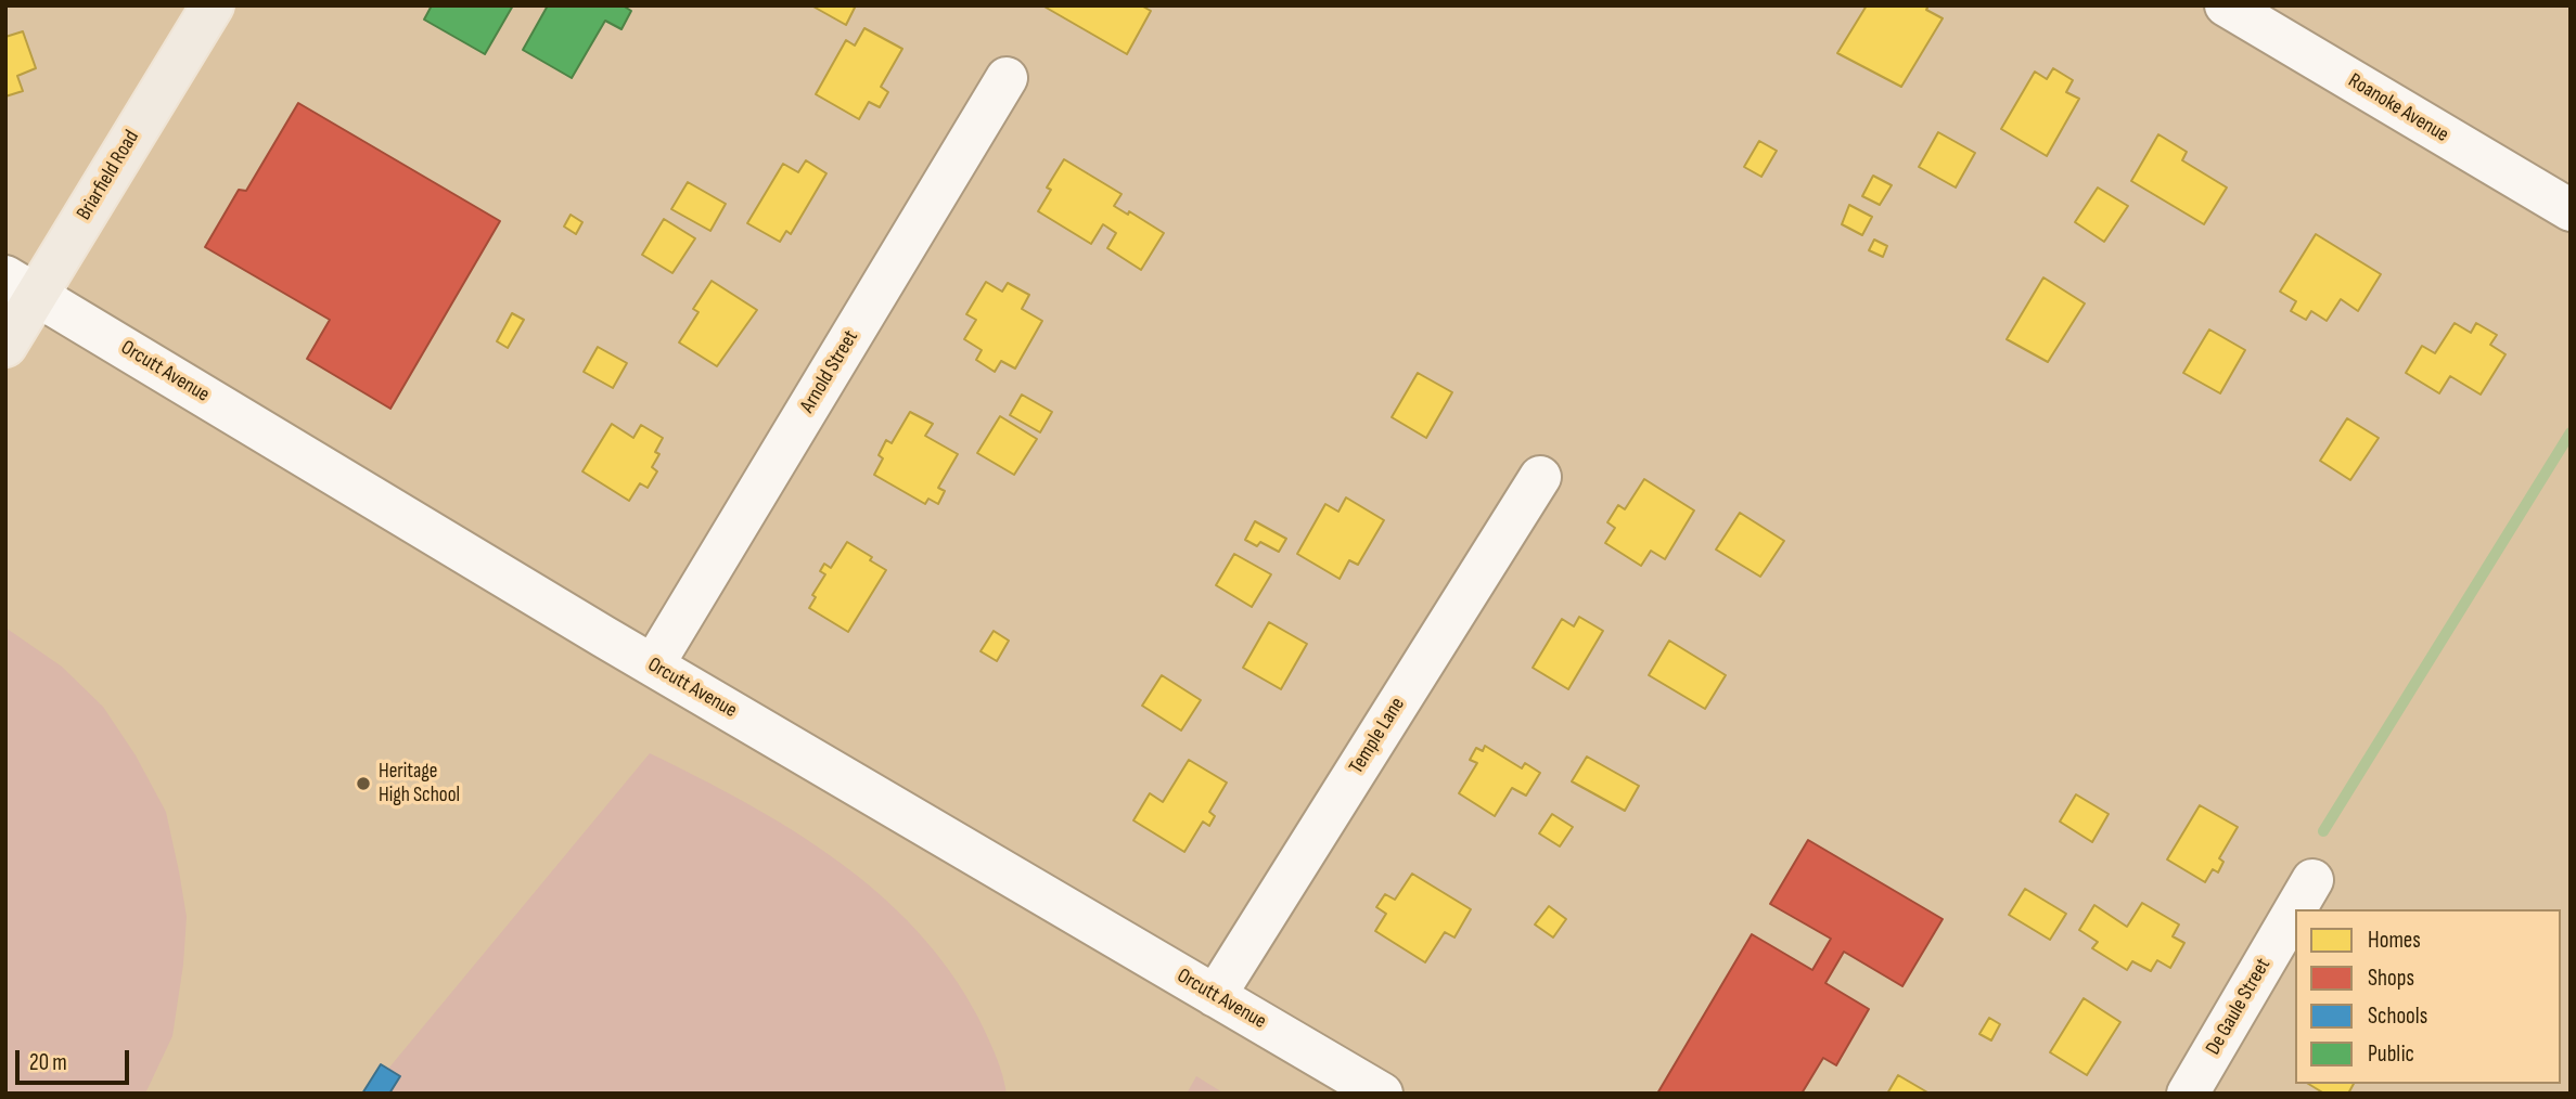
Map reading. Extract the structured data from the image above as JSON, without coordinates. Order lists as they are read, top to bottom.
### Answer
{
  "streets": {
    "main road": ["Briarfield Road"],
    "street": [
      "Roanoke Avenue",
      "Orcutt Avenue",
      "Arnold Street",
      "Temple Lane",
      "De Gaule Street"
    ]
  },
  "crossings": [
    ["Briarfield Road", "Orcutt Avenue"],
    ["Orcutt Avenue", "Arnold Street"],
    ["Orcutt Avenue", "Temple Lane"]
  ],
  "places": ["Heritage High School"],
  "legend": [
    "Homes",
    "Shops",
    "Schools",
    "Public"
  ],
  "scale_bar": "20 m"
}
